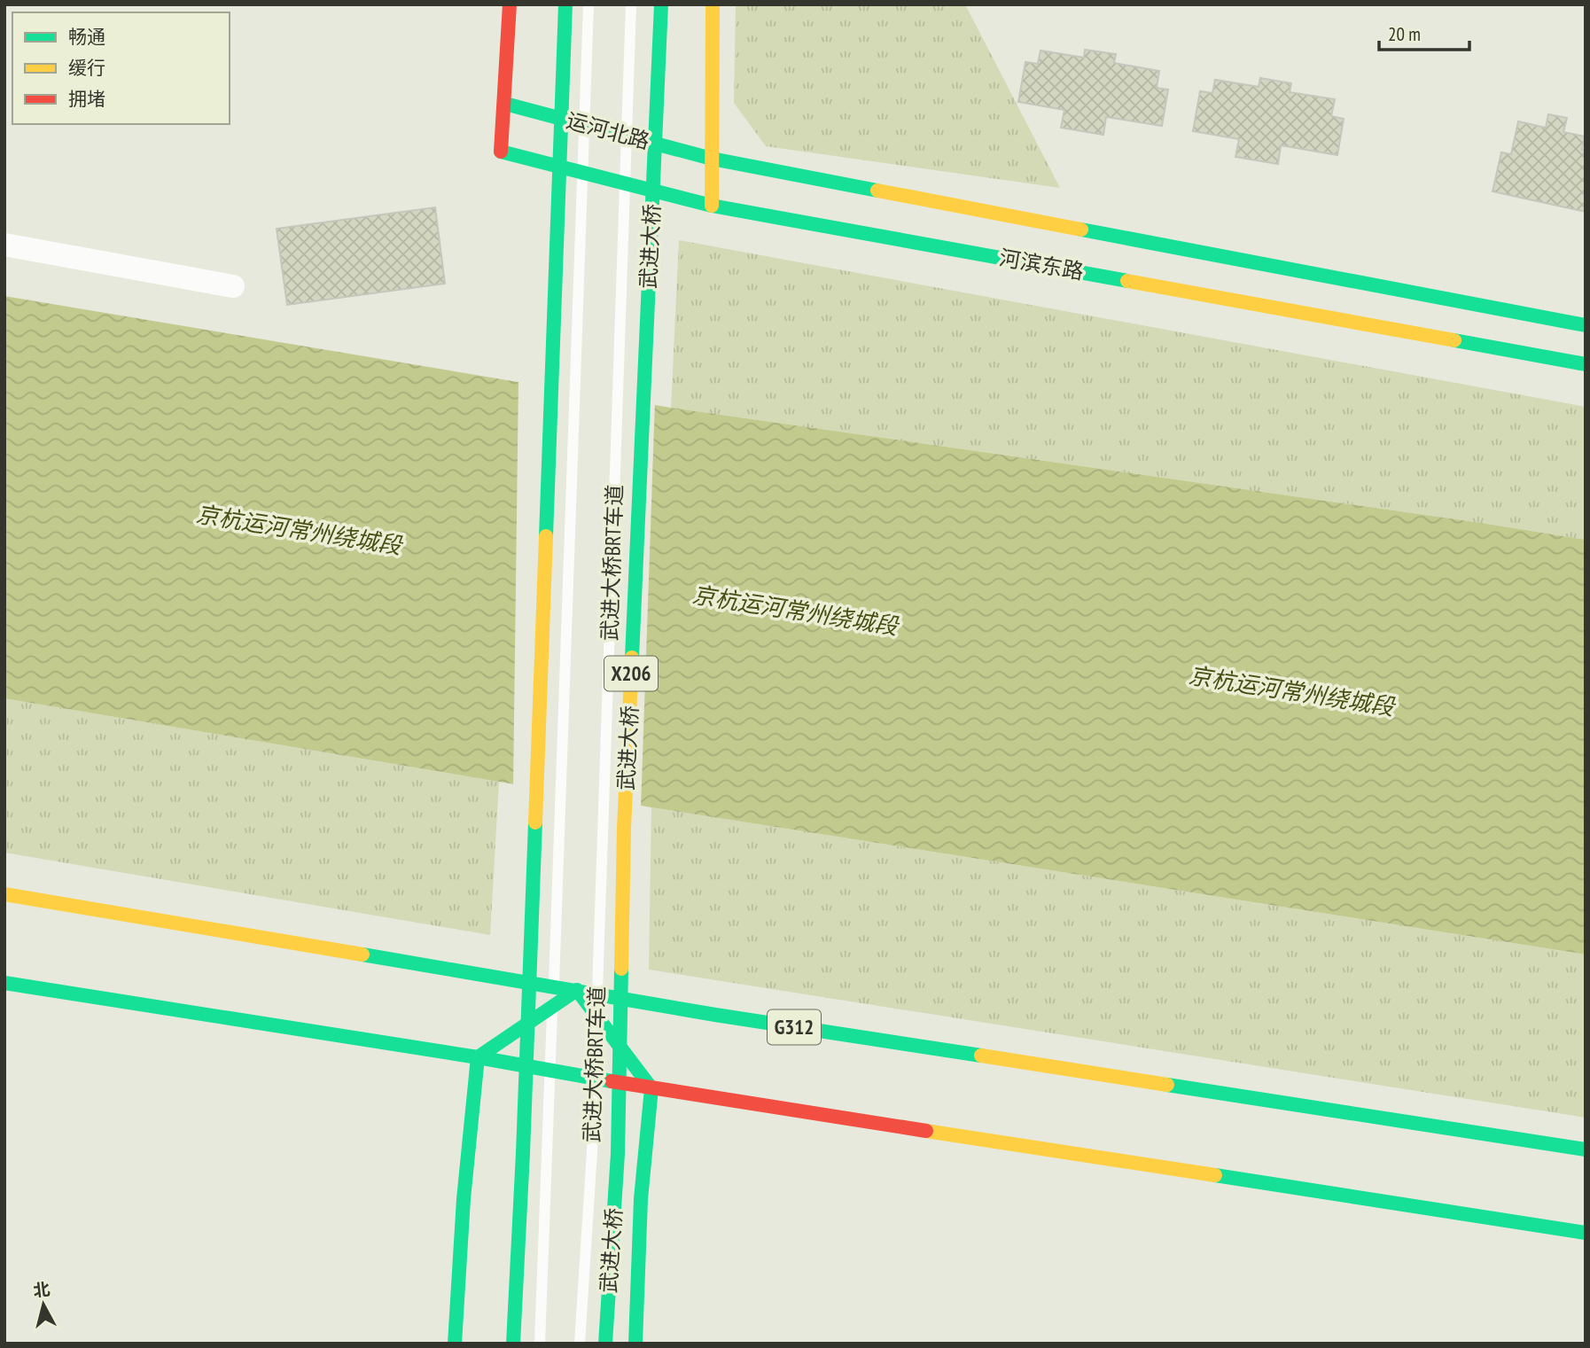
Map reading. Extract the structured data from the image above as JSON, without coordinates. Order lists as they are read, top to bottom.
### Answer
{
  "streets": {
    "main road": [
      "运河北路",
      "武进大桥",
      "河滨东路",
      "X206",
      "G312"
    ],
    "lane": ["武进大桥BRT车道"]
  },
  "crossings": [
    ["运河北路", "河滨东路"]
  ],
  "water": ["京杭运河常州绕城段"],
  "legend": ["畅通", "缓行", "拥堵"],
  "scale_bar": "20 m",
  "north": "top"
}
